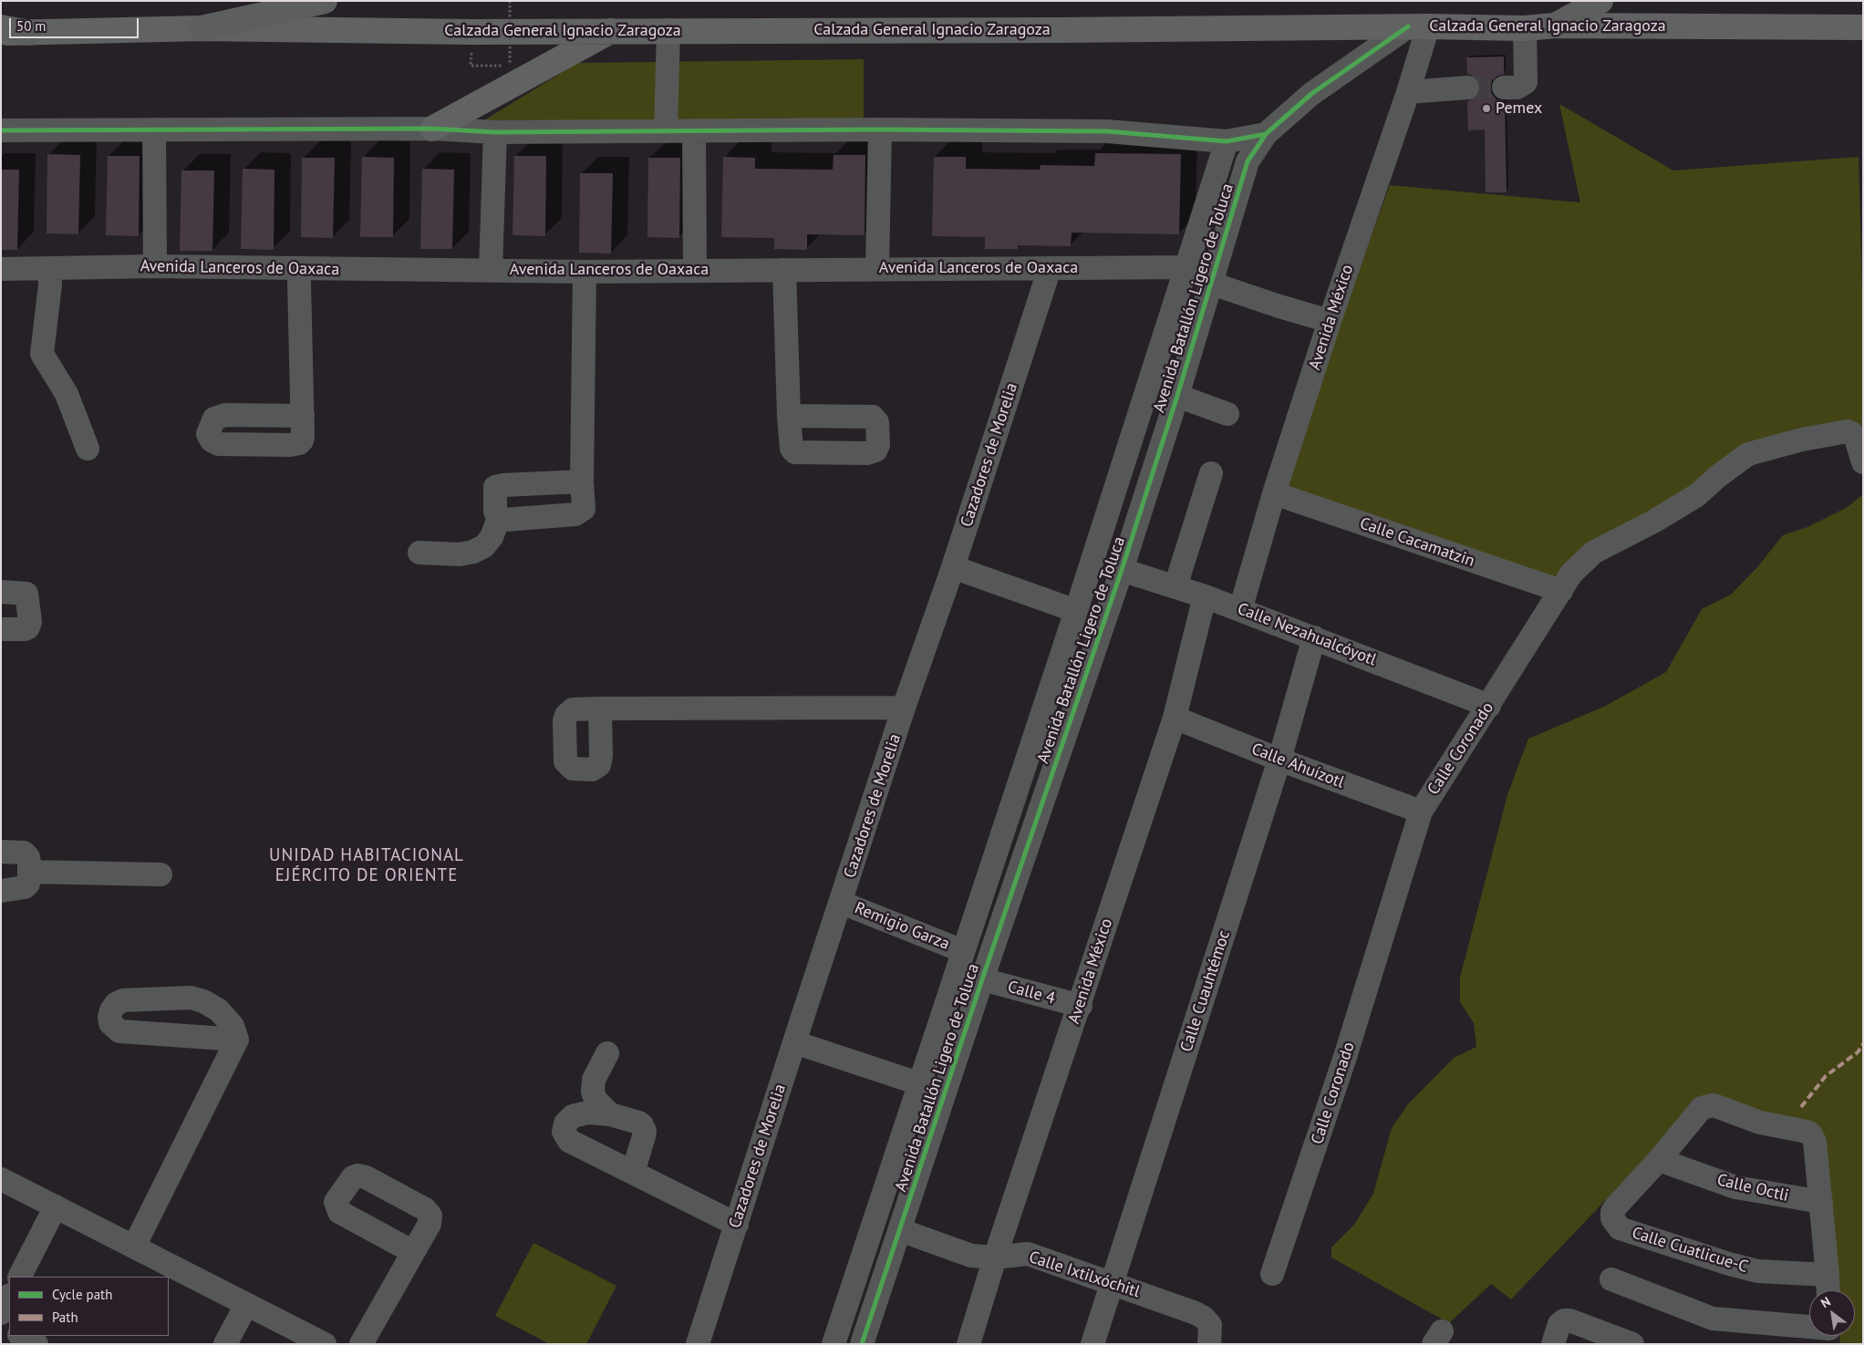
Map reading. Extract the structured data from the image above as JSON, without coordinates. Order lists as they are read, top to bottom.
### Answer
{
  "streets": {
    "main road": ["Calzada General Ignacio Zaragoza"],
    "street": [
      "Avenida Lanceros de Oaxaca",
      "Avenida Batallón Ligero de Toluca",
      "Avenida México",
      "Cazadores de Morelia",
      "Calle Cacamatzin",
      "Calle Nezahualcóyotl",
      "Calle Coronado",
      "Calle Ahuízotl",
      "Remigio Garza",
      "Calle Cuauhtémoc",
      "Calle 4",
      "Calle Octli",
      "Calle Cuatlicue-C",
      "Calle Ixtilxóchitl"
    ]
  },
  "crossings": [
    ["Calzada General Ignacio Zaragoza", "Avenida Batallón Ligero de Toluca"],
    ["Calzada General Ignacio Zaragoza", "Avenida México"],
    ["Avenida Lanceros de Oaxaca", "Avenida Batallón Ligero de Toluca"],
    ["Avenida Lanceros de Oaxaca", "Cazadores de Morelia"],
    ["Avenida Batallón Ligero de Toluca", "Avenida México"],
    ["Avenida Batallón Ligero de Toluca", "Calle Nezahualcóyotl"],
    ["Avenida Batallón Ligero de Toluca", "Remigio Garza"],
    ["Avenida Batallón Ligero de Toluca", "Calle 4"],
    ["Avenida Batallón Ligero de Toluca", "Calle Ixtilxóchitl"],
    ["Avenida México", "Calle Cacamatzin"],
    ["Avenida México", "Calle Nezahualcóyotl"],
    ["Avenida México", "Calle Ahuízotl"],
    ["Avenida México", "Calle 4"],
    ["Avenida México", "Calle Ixtilxóchitl"],
    ["Cazadores de Morelia", "Remigio Garza"],
    ["Calle Cacamatzin", "Calle Coronado"],
    ["Calle Nezahualcóyotl", "Calle Coronado"],
    ["Calle Nezahualcóyotl", "Calle Cuauhtémoc"],
    ["Calle Coronado", "Calle Ahuízotl"],
    ["Calle Ahuízotl", "Calle Cuauhtémoc"],
    ["Calle Cuauhtémoc", "Calle Ixtilxóchitl"],
    ["Calle Octli", "Calle Cuatlicue-C"]
  ],
  "districts": ["UNIDAD HABITACIONAL EJÉRCITO DE ORIENTE"],
  "places": ["Pemex"],
  "legend": ["Cycle path", "Path"],
  "scale_bar": "50 m",
  "north": "top left"
}
